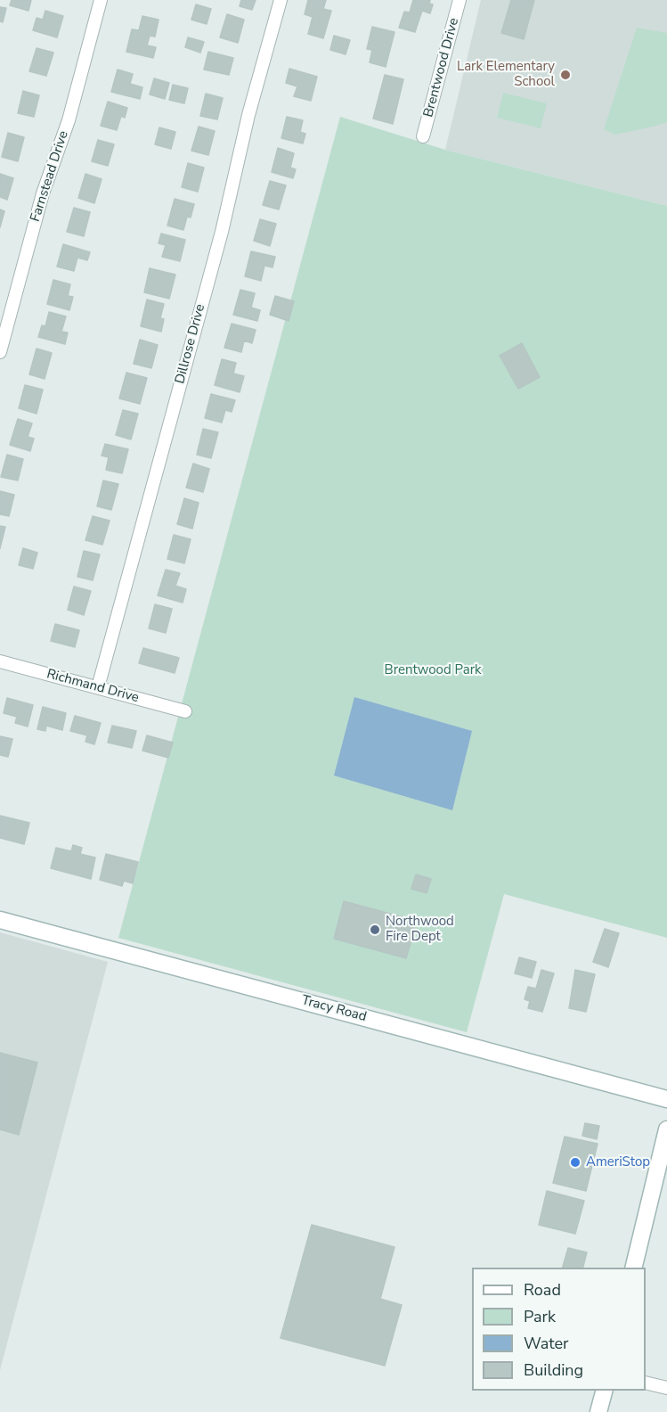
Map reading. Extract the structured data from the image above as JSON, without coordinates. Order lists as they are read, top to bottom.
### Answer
{
  "streets": {
    "street": [
      "Brentwood Drive",
      "Farnstead Drive",
      "Dillrose Drive",
      "Richmand Drive",
      "Tracy Road"
    ]
  },
  "crossings": [
    ["Dillrose Drive", "Richmand Drive"]
  ],
  "parks": ["Brentwood Park"],
  "places": ["Lark Elementary School", "Northwood Fire Dept", "AmeriStop"],
  "legend": [
    "Road",
    "Park",
    "Water",
    "Building"
  ]
}
